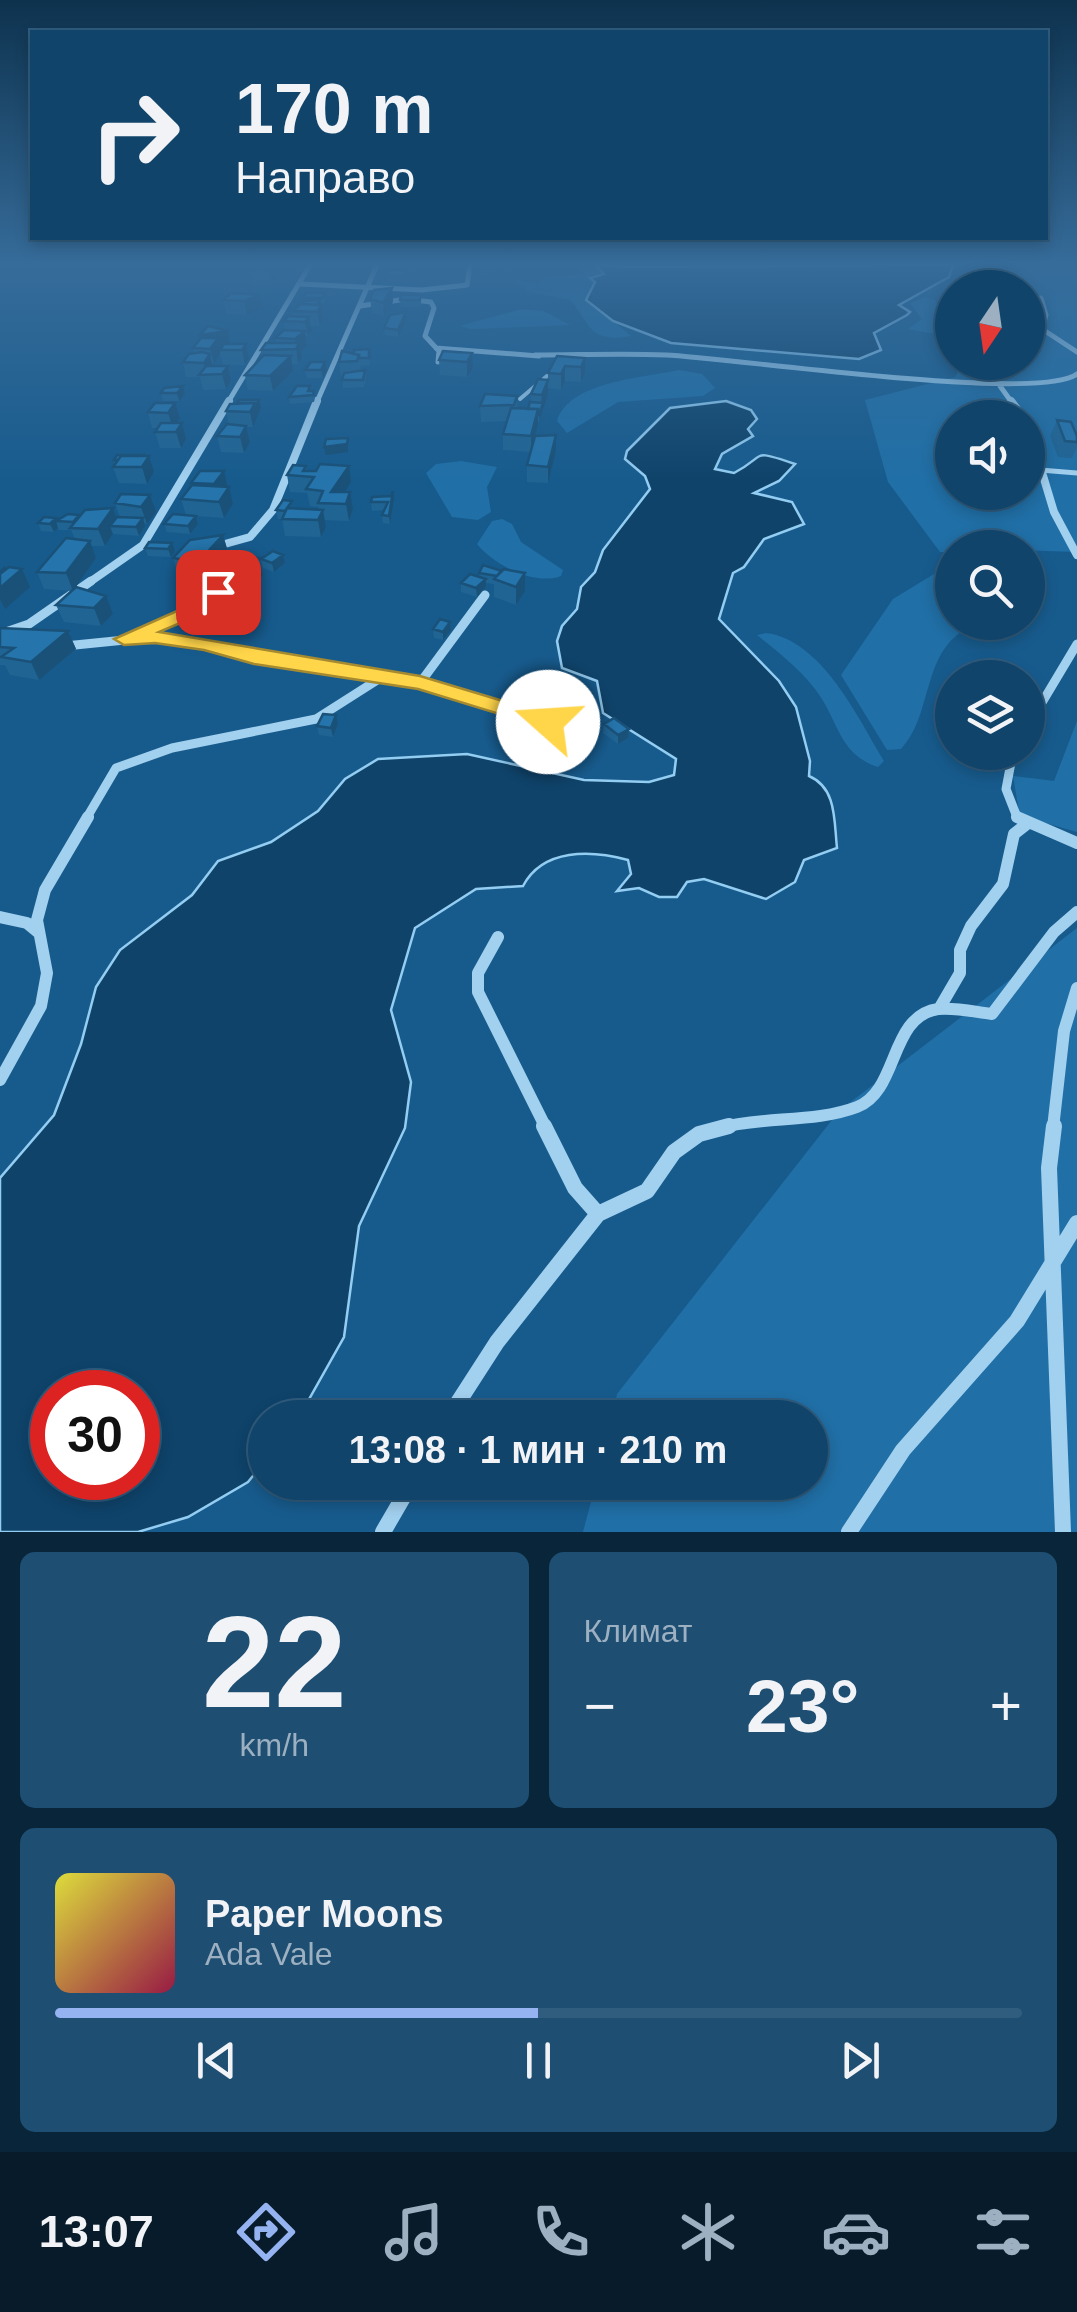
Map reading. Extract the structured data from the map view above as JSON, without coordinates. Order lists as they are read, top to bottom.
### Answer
{
  "north": "bottom",
  "page": {
    "turn": ["170 m", "Направо"],
    "limit": "30",
    "trip": "13:08 · 1 мин · 210 m",
    "tile": [
      ["22", "km/h"],
      "Климат"
    ],
    "heat": ["−", "23°", "+"],
    "song": ["Paper Moons", "Ada Vale"],
    "tabs": "13:07"
  }
}
